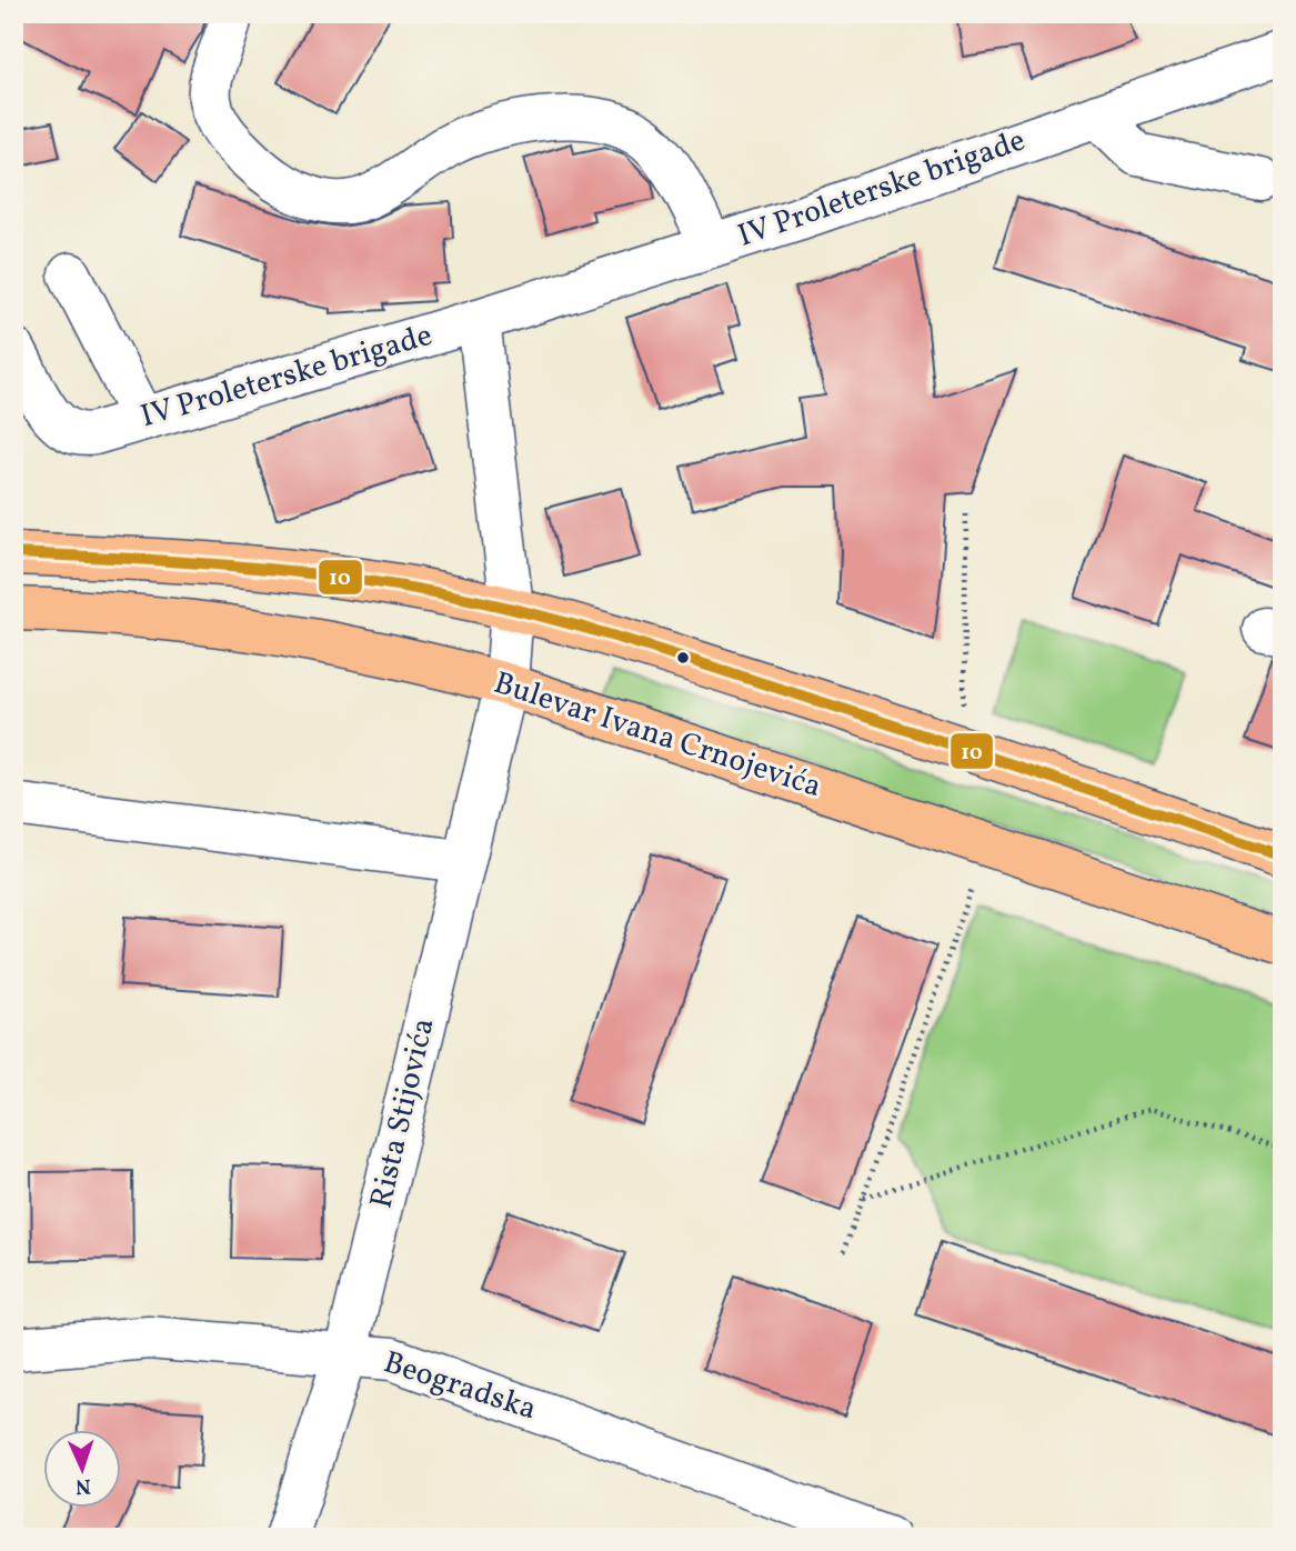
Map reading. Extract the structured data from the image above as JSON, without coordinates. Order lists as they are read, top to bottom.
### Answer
{
  "streets": {
    "main road": ["Bulevar Ivana Crnojevića"],
    "street": ["IV Proleterske brigade", "Rista Stijovića", "Beogradska"]
  },
  "crossings": [
    ["IV Proleterske brigade", "Bulevar Ivana Crnojevića"],
    ["IV Proleterske brigade", "Rista Stijovića"],
    ["Bulevar Ivana Crnojevića", "Rista Stijovića"],
    ["Rista Stijovića", "Beogradska"]
  ],
  "lines": ["transit line 10"],
  "north": "bottom"
}
